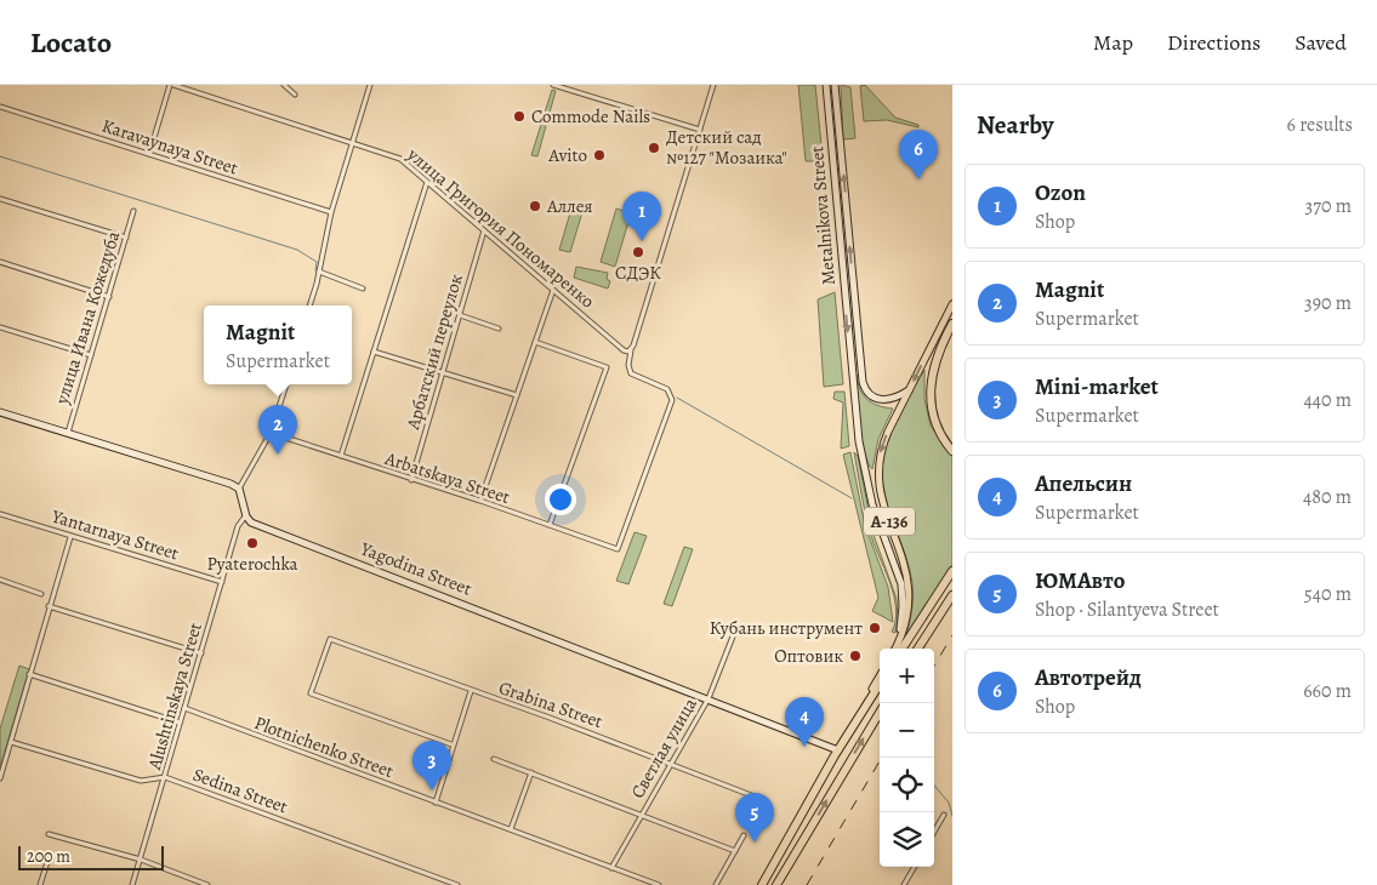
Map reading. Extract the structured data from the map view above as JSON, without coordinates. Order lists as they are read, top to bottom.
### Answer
{
  "streets": {
    "main road": ["Metalnikova Street", "А-136", "Yagodina Street"],
    "street": [
      "Karavaynaya Street",
      "улица Григория Пономаренко",
      "улица Ивана Кожедуба",
      "Арбатский переулок",
      "Arbatskaya Street",
      "Yantarnaya Street",
      "Alushtinskaya Street",
      "Grabina Street",
      "Plotnichenko Street",
      "Светлая улица",
      "Sedina Street"
    ]
  },
  "crossings": [
    ["Metalnikova Street", "А-136"],
    ["улица Григория Пономаренко", "Арбатский переулок"],
    ["улица Григория Пономаренко", "Arbatskaya Street"],
    ["Арбатский переулок", "Arbatskaya Street"],
    ["Yantarnaya Street", "Alushtinskaya Street"],
    ["Yagodina Street", "Alushtinskaya Street"],
    ["Yagodina Street", "Светлая улица"],
    ["Alushtinskaya Street", "Plotnichenko Street"],
    ["Alushtinskaya Street", "Sedina Street"],
    ["Grabina Street", "Светлая улица"],
    ["Plotnichenko Street", "Светлая улица"]
  ],
  "places": [
    "Commode Nails",
    "Детский сад №127 \"Мозаика\"",
    "Avito",
    "Аллея",
    "СДЭК",
    "Pyaterochka",
    "Кубань инструмент",
    "Оптовик"
  ],
  "scale_bar": "200 m",
  "page": {
    "header": "Locato",
    "nav": ["Map", "Directions", "Saved"],
    "heading": ["Nearby", "6 results"],
    "pins": [
      "6",
      "1",
      "2",
      "4",
      "3",
      "5"
    ],
    "list": [
      {
        "mark": "1",
        "name": "Ozon",
        "note": "Shop",
        "value": "370 m"
      },
      {
        "mark": "2",
        "name": "Magnit",
        "note": "Supermarket",
        "value": "390 m"
      },
      {
        "mark": "3",
        "name": "Mini-market",
        "note": "Supermarket",
        "value": "440 m"
      },
      {
        "mark": "4",
        "name": "Апельсин",
        "note": "Supermarket",
        "value": "480 m"
      },
      {
        "mark": "5",
        "name": "ЮМАвто",
        "note": "Shop · Silantyeva Street",
        "value": "540 m"
      },
      {
        "mark": "6",
        "name": "Автотрейд",
        "note": "Shop",
        "value": "660 m"
      }
    ],
    "popup": ["Magnit", "Supermarket"],
    "map_buttons": ["+", "−"],
    "scale": "200 m"
  }
}
